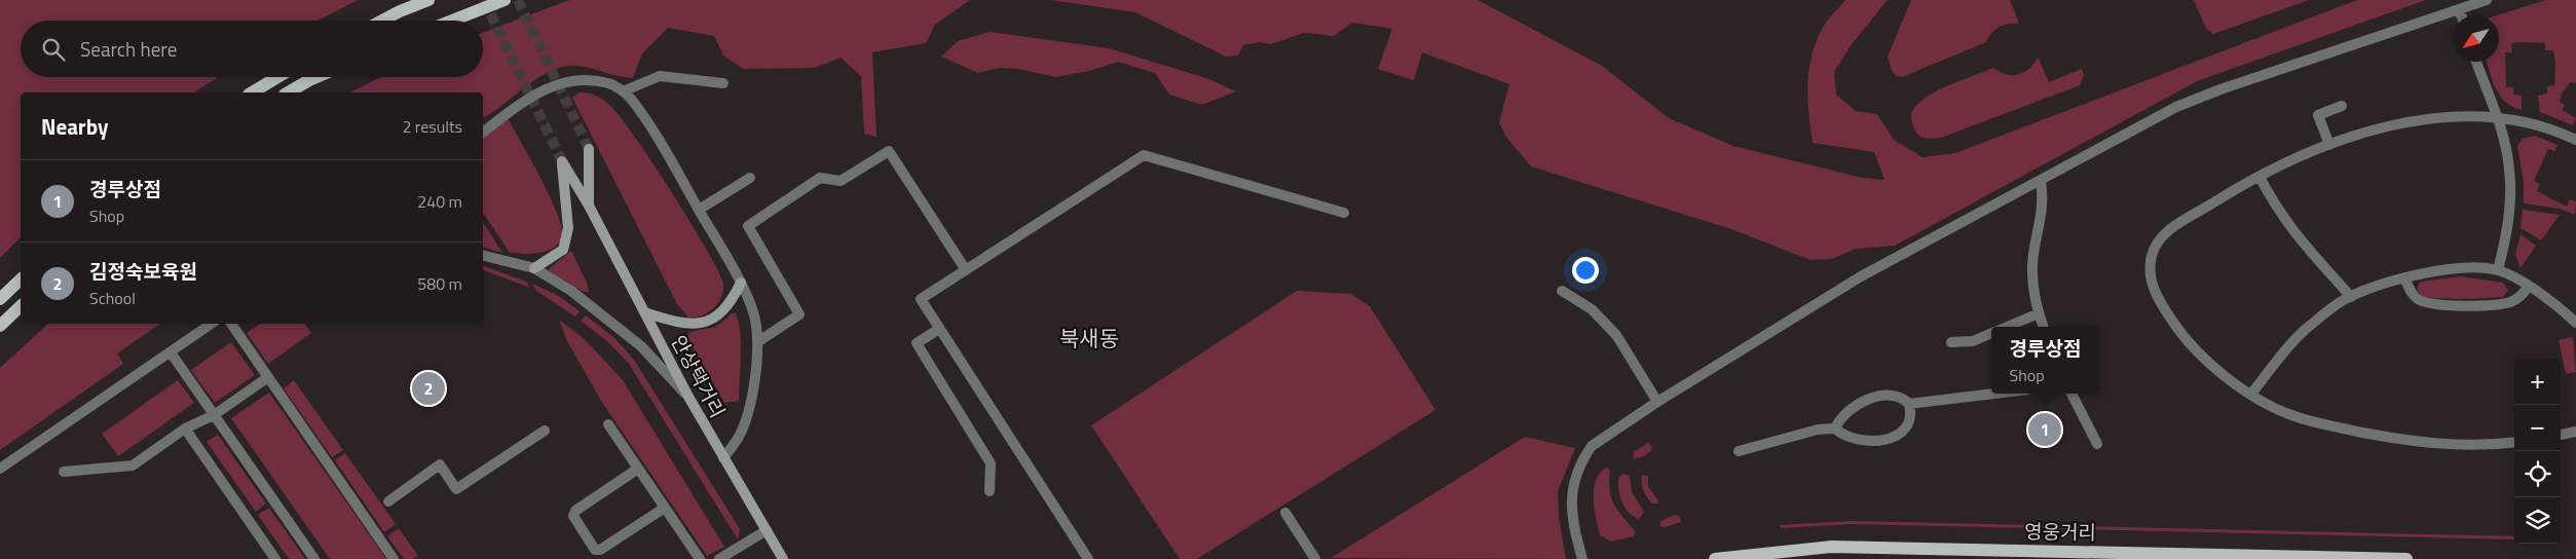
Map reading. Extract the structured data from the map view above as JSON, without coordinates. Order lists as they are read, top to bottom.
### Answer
{
  "streets": {
    "main road": ["안상택거리", "영웅거리"]
  },
  "districts": ["북새동"],
  "north": "bottom left",
  "page": {
    "search": "Search here",
    "heading": ["Nearby", "2 results"],
    "list": [
      {
        "mark": "1",
        "name": "경루상점",
        "note": "Shop",
        "value": "240 m"
      },
      {
        "mark": "2",
        "name": "김정숙보육원",
        "note": "School",
        "value": "580 m"
      }
    ],
    "popup": ["경루상점", "Shop"],
    "map_buttons": ["+", "−"],
    "pins": ["2", "1"]
  }
}
